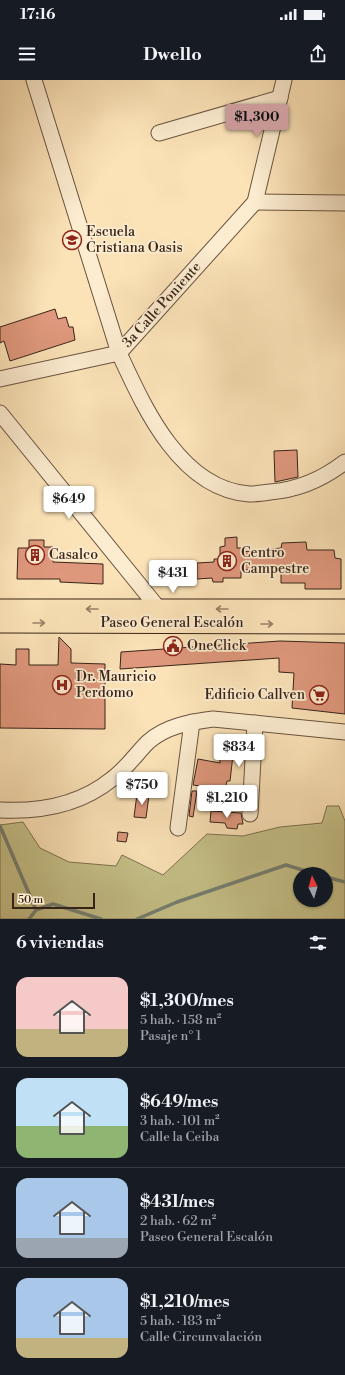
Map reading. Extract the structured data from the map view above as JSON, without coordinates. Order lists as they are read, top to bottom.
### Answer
{
  "streets": {
    "main road": ["Paseo General Escalón"],
    "street": ["3a Calle Poniente"]
  },
  "places": {
    "school or university": ["Escuela Cristiana Oasis"],
    "building": ["Casalco", "Centro Campestre"],
    "public building": ["OneClick"],
    "hospital": ["Dr. Mauricio Perdomo"],
    "supermarket": ["Edificio Callven"]
  },
  "scale_bar": "50 m",
  "north": "top",
  "page": {
    "status": "17:16",
    "header": "Dwello",
    "price": [
      "$1,300",
      "$649",
      "$431",
      "$834",
      "$750",
      "$1,210"
    ],
    "scale": "50 m",
    "heading": "6 viviendas",
    "list": [
      {
        "name": "$1,300/mes",
        "note": "5 hab. · 158 m² · Pasaje n° 1"
      },
      {
        "name": "$649/mes",
        "note": "3 hab. · 101 m² · Calle la Ceiba"
      },
      {
        "name": "$431/mes",
        "note": "2 hab. · 62 m² · Paseo General Escalón"
      },
      {
        "name": "$1,210/mes",
        "note": "5 hab. · 183 m² · Calle Circunvalación"
      }
    ]
  }
}
